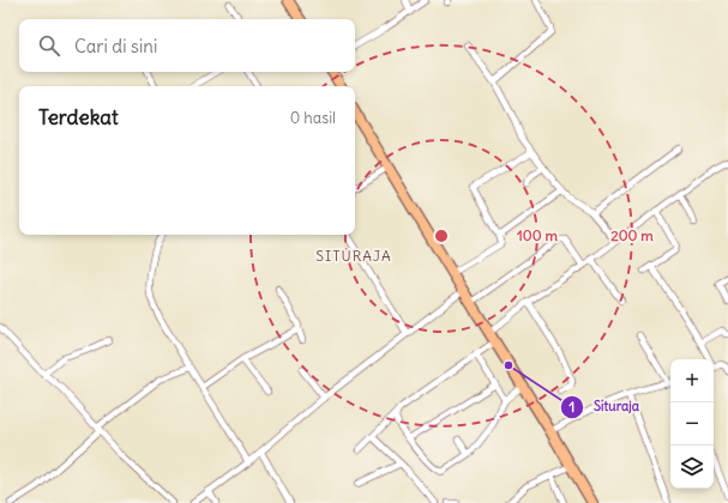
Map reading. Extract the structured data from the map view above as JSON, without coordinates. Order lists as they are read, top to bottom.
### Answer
{
  "districts": ["SITURAJA"],
  "places": ["Situraja"],
  "page": {
    "search": "Cari di sini",
    "heading": ["Terdekat", "0 hasil"],
    "map_buttons": ["+", "−"]
  },
  "rings": ["100 m", "200 m"]
}
